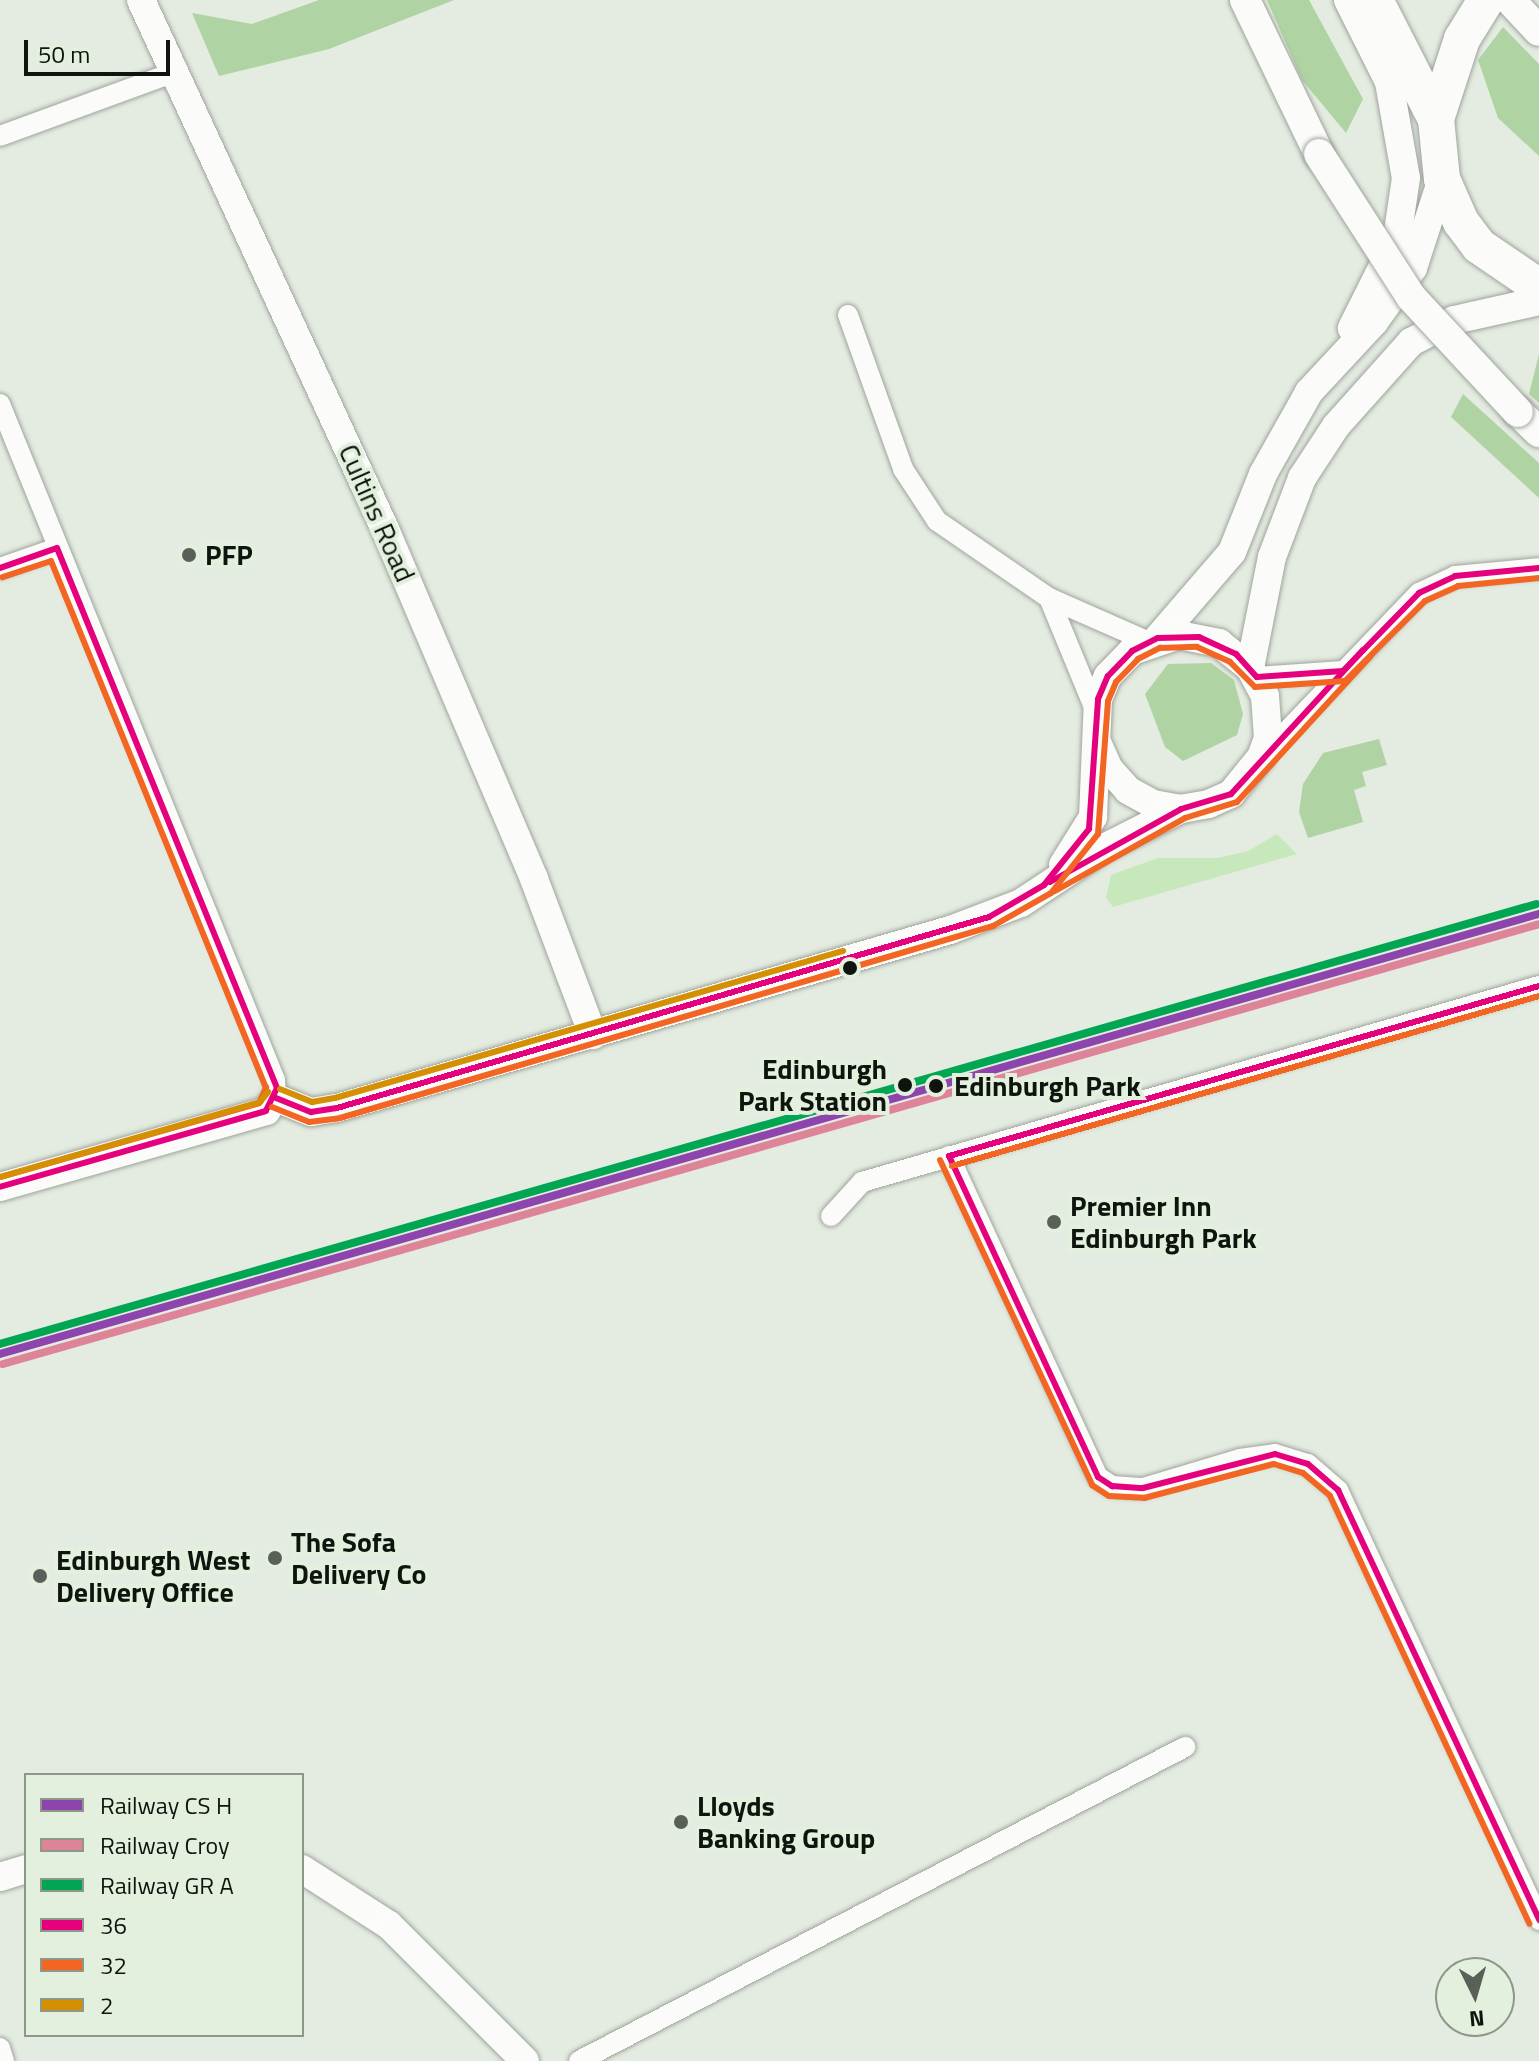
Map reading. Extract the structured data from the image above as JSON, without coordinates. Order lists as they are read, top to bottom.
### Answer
{
  "streets": {
    "street": ["Cultins Road"]
  },
  "places": [
    "PFP",
    "Edinburgh Park Station",
    "Edinburgh Park",
    "Premier Inn Edinburgh Park",
    "The Sofa Delivery Co",
    "Edinburgh West Delivery Office",
    "Lloyds Banking Group"
  ],
  "lines": [
    "transit line 36",
    "transit line 32",
    "rail line Croy",
    "transit line 2"
  ],
  "legend": [
    "Railway CS H",
    "Railway Croy",
    "Railway GR A",
    "36",
    "32",
    "2"
  ],
  "scale_bar": "50 m",
  "north": "bottom"
}
